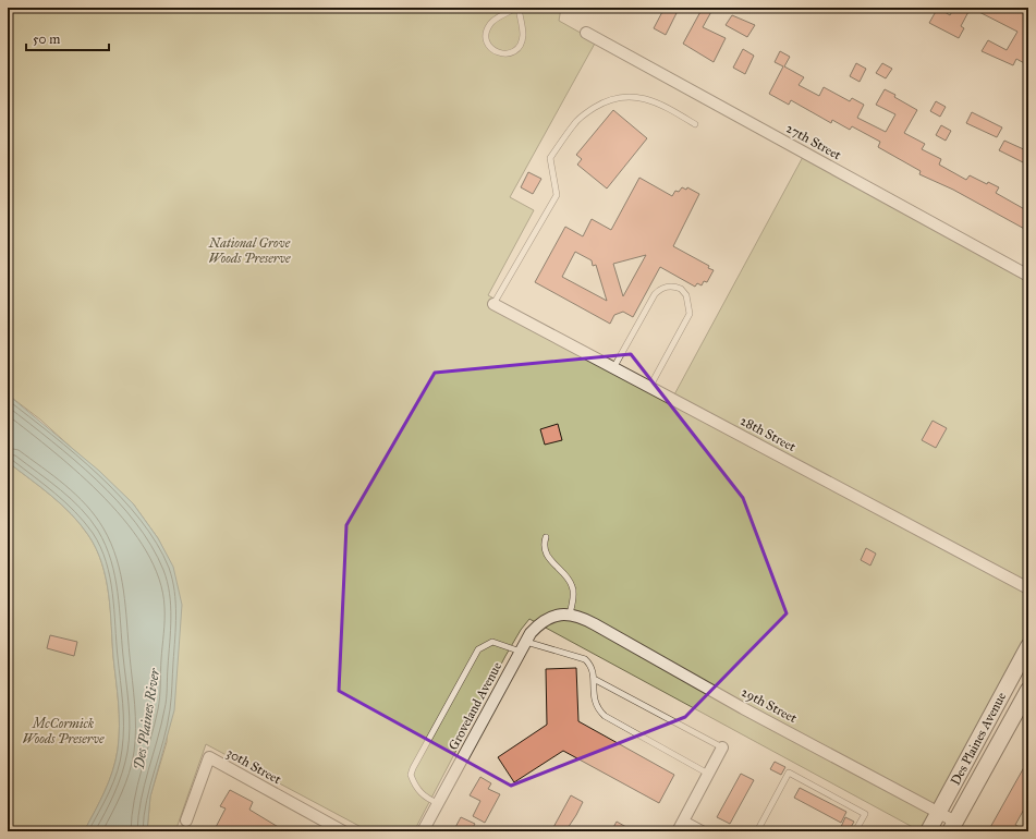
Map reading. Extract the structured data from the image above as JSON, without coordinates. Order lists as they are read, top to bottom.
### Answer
{
  "streets": {
    "street": [
      "27th Street",
      "28th Street",
      "29th Street",
      "Groveland Avenue",
      "Des Plaines Avenue",
      "30th Street"
    ]
  },
  "crossings": [
    ["29th Street", "Groveland Avenue"],
    ["29th Street", "Des Plaines Avenue"]
  ],
  "water": ["Des Plaines River"],
  "parks": ["National Grove Woods Preserve", "McCormick Woods Preserve"],
  "scale_bar": "50 m"
}
